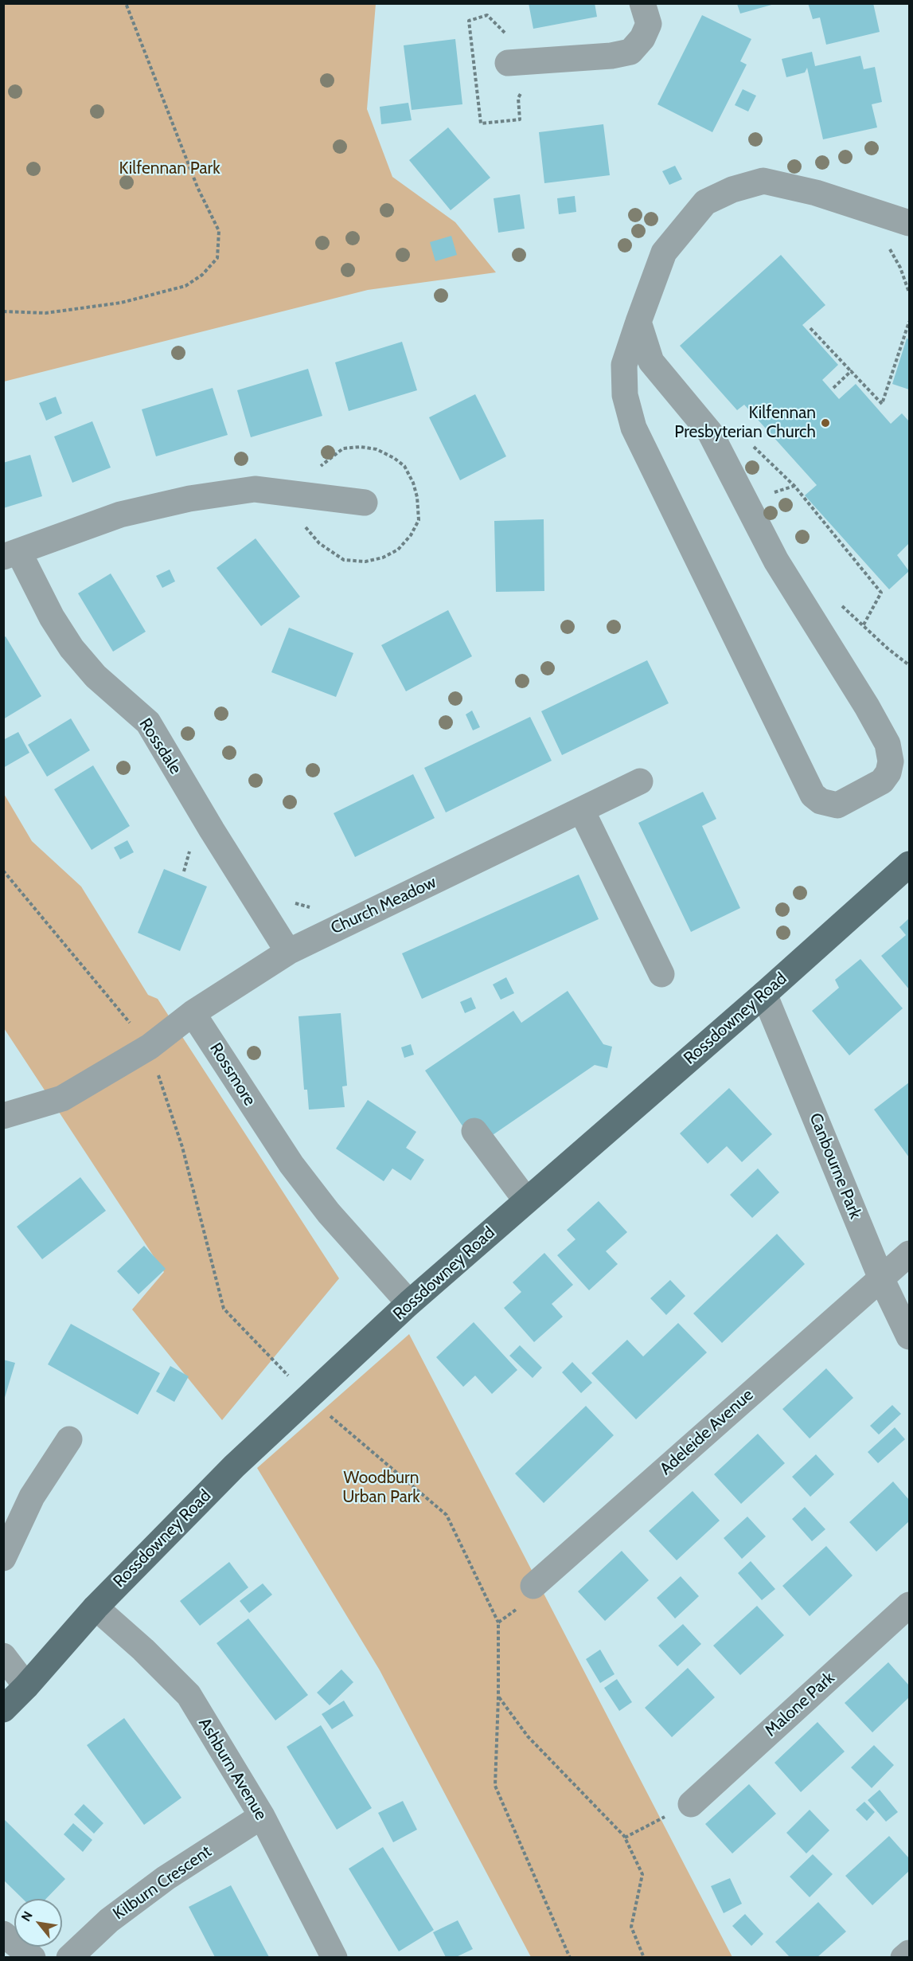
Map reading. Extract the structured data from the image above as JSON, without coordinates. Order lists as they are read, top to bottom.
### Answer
{
  "streets": {
    "main road": ["Rossdowney Road"],
    "street": [
      "Rossdale",
      "Church Meadow",
      "Rossmore",
      "Canbourne Park",
      "Adeleide Avenue",
      "Malone Park",
      "Ashburn Avenue",
      "Kilburn Crescent"
    ]
  },
  "crossings": [
    ["Rossdale", "Church Meadow"],
    ["Church Meadow", "Rossmore"],
    ["Rossdowney Road", "Rossmore"],
    ["Rossdowney Road", "Canbourne Park"],
    ["Rossdowney Road", "Ashburn Avenue"],
    ["Canbourne Park", "Adeleide Avenue"],
    ["Ashburn Avenue", "Kilburn Crescent"]
  ],
  "parks": ["Kilfennan Park", "Woodburn Urban Park"],
  "places": ["Kilfennan Presbyterian Church"],
  "north": "top left"
}
